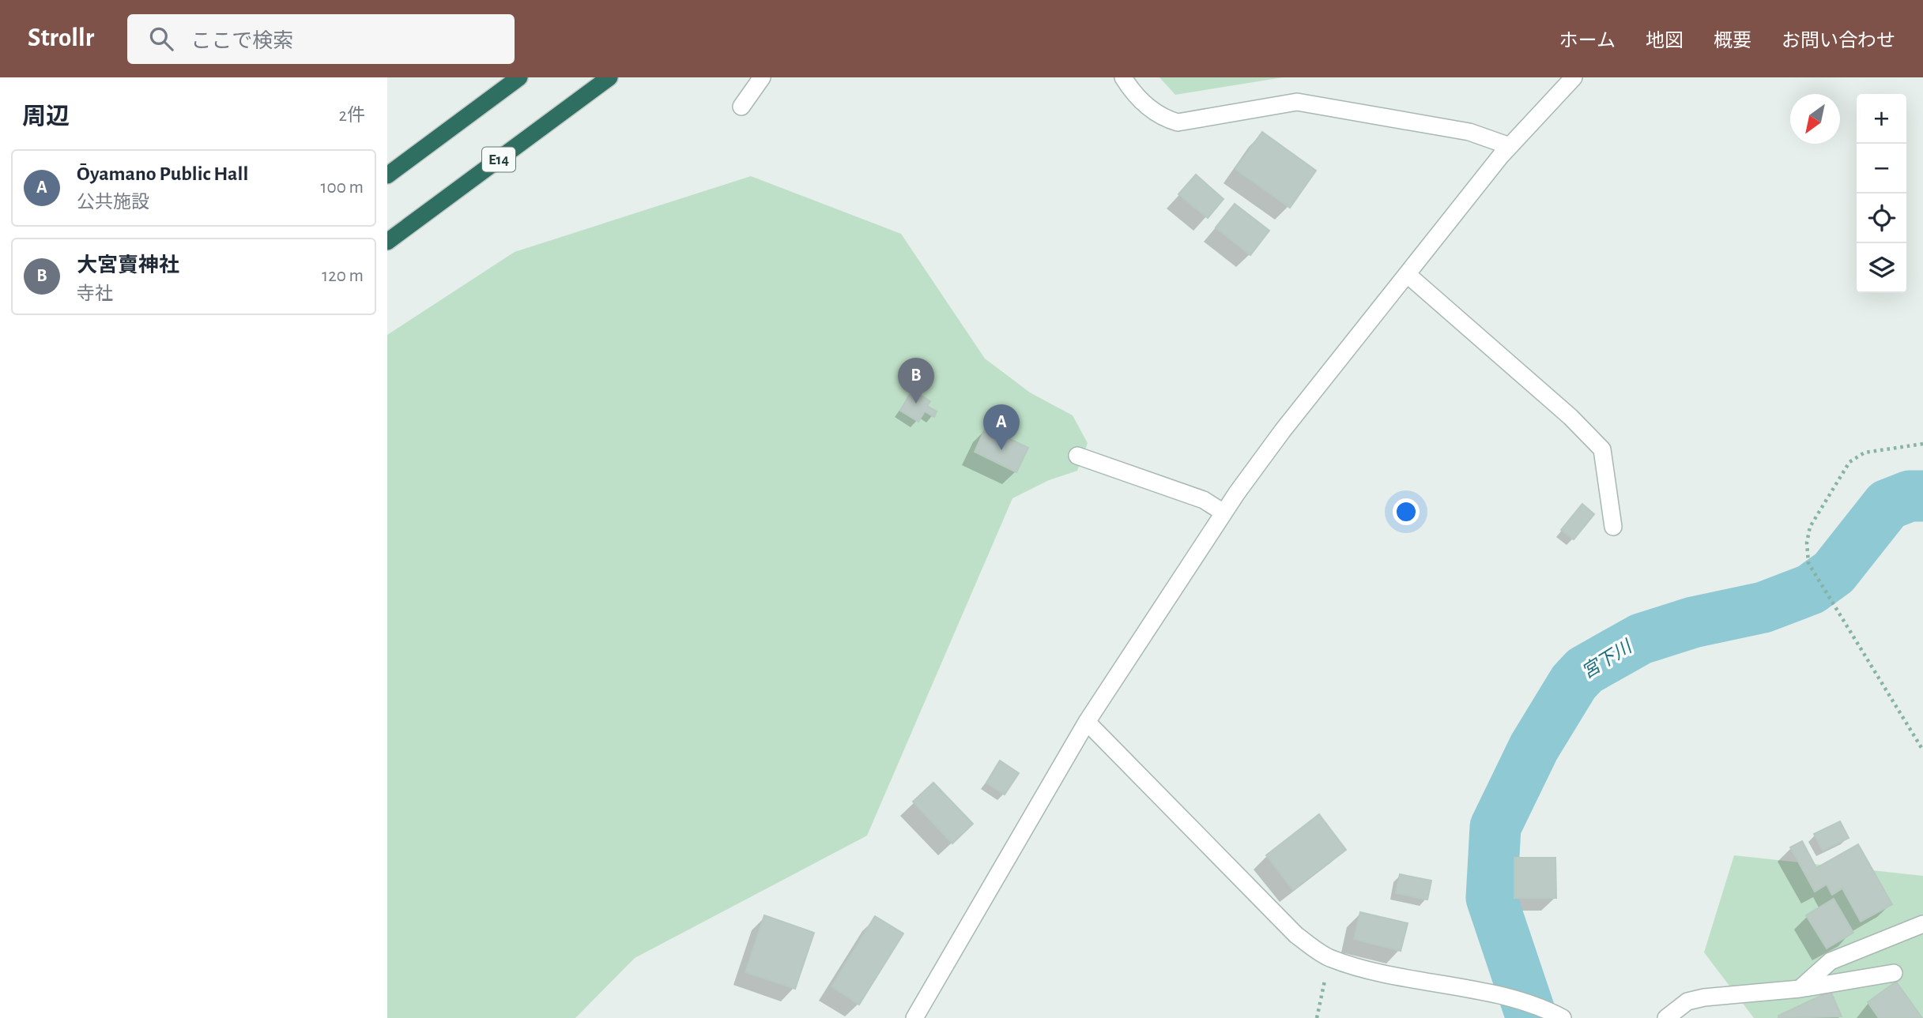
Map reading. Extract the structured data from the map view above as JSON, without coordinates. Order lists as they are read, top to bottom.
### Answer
{
  "streets": {
    "highway": ["E14"]
  },
  "water": ["宮下川"],
  "north": "bottom left",
  "page": {
    "header": "Strollr",
    "search": "ここで検索",
    "nav": [
      "ホーム",
      "地図",
      "概要",
      "お問い合わせ"
    ],
    "heading": ["周辺", "2件"],
    "map_buttons": ["+", "−"],
    "list": [
      {
        "mark": "A",
        "name": "Ōyamano Public Hall",
        "note": "公共施設",
        "value": "100 m"
      },
      {
        "mark": "B",
        "name": "大宮賣神社",
        "note": "寺社",
        "value": "120 m"
      }
    ],
    "pins": ["B", "A"]
  }
}
